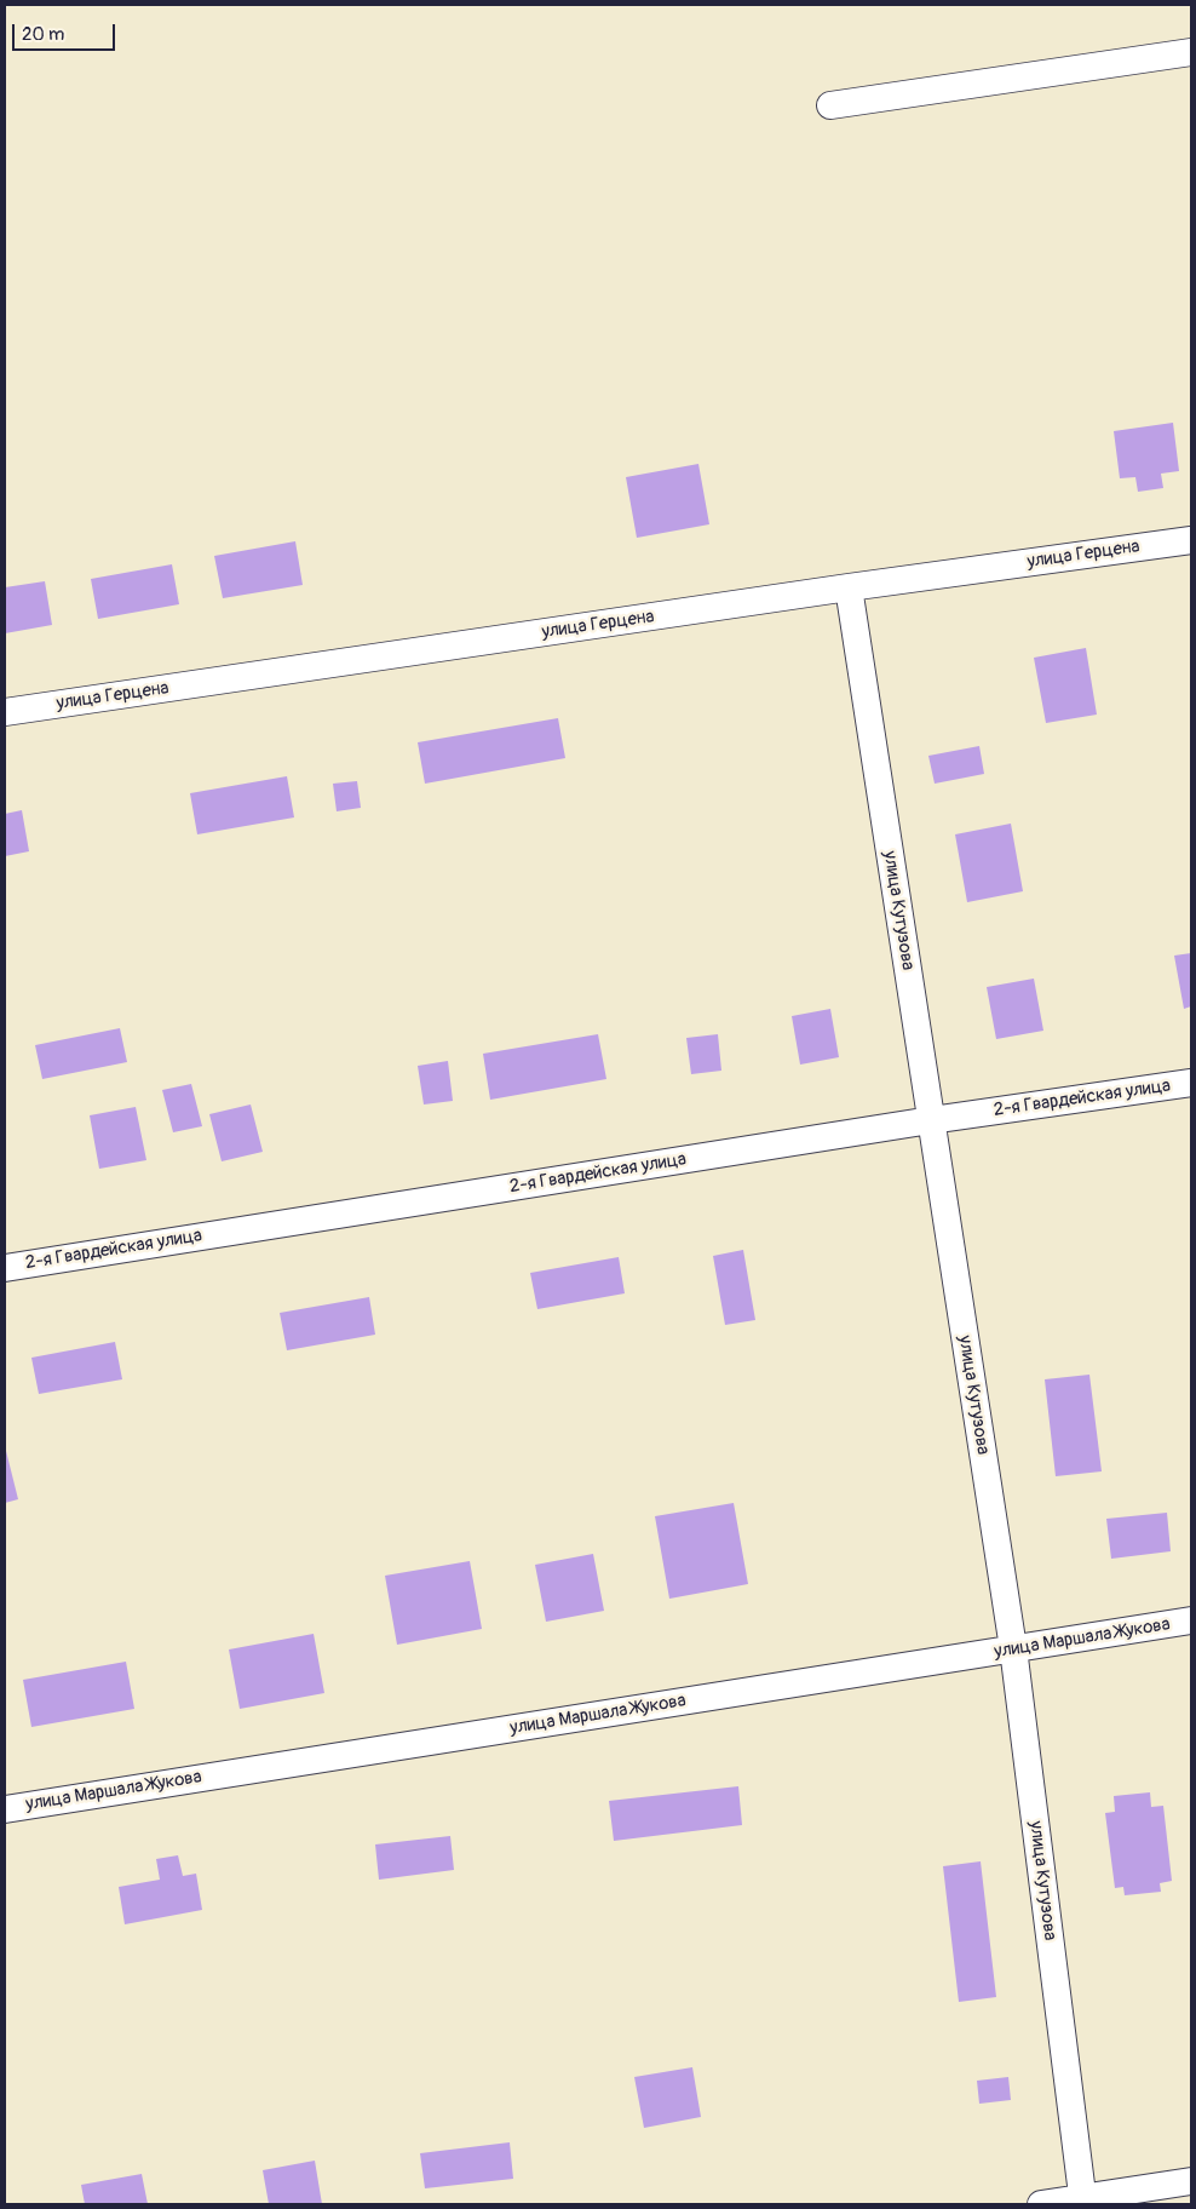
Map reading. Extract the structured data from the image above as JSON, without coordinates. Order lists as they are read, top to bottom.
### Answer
{
  "streets": {
    "street": [
      "улица Герцена",
      "улица Кутузова",
      "2-я Гвардейская улица",
      "улица Маршала Жукова"
    ]
  },
  "crossings": [
    ["улица Герцена", "улица Кутузова"],
    ["улица Кутузова", "2-я Гвардейская улица"],
    ["улица Кутузова", "улица Маршала Жукова"]
  ],
  "scale_bar": "20 m"
}
